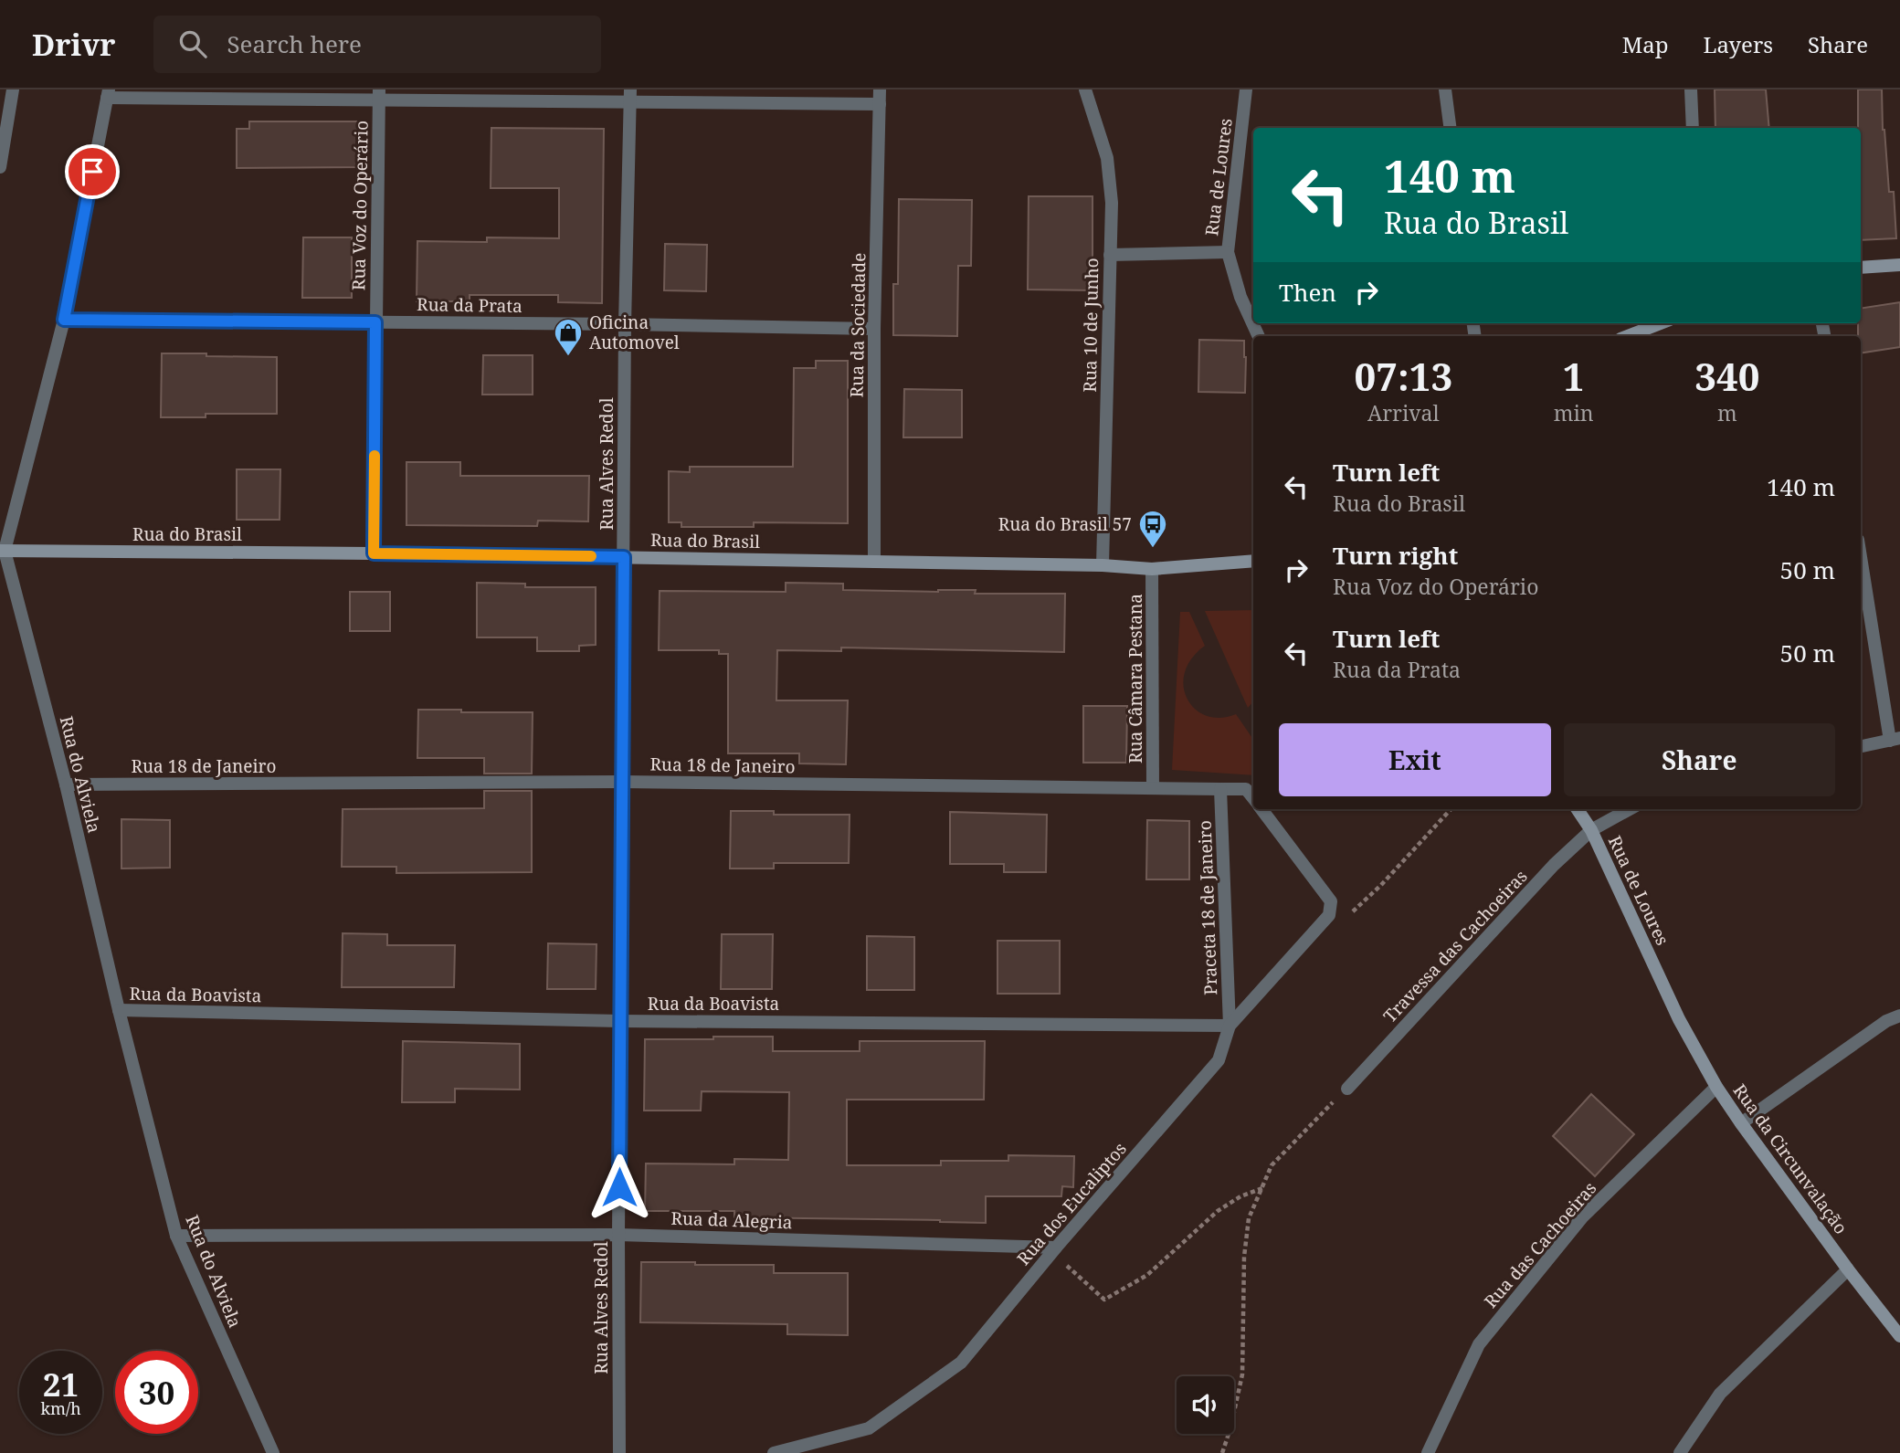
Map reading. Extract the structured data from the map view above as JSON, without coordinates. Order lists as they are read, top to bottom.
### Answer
{
  "streets": {
    "street": [
      "Rua de Loures",
      "Rua Voz do Operário",
      "Rua da Prata",
      "Rua da Sociedade",
      "Rua 10 de Junho",
      "Rua Alves Redol",
      "Rua do Brasil",
      "Rua Câmara Pestana",
      "Rua 18 de Janeiro",
      "Rua do Alviela",
      "Praceta 18 de Janeiro",
      "Travessa das Cachoeiras",
      "Rua da Boavista",
      "Rua da Circunvalação",
      "Rua dos Eucaliptos",
      "Rua da Alegria",
      "Rua das Cachoeiras"
    ]
  },
  "crossings": [
    ["Rua de Loures", "Travessa das Cachoeiras"],
    ["Rua de Loures", "Rua da Circunvalação"],
    ["Rua Voz do Operário", "Rua da Prata"],
    ["Rua Voz do Operário", "Rua do Brasil"],
    ["Rua da Prata", "Rua da Sociedade"],
    ["Rua da Prata", "Rua Alves Redol"],
    ["Rua da Prata", "Rua do Alviela"],
    ["Rua da Sociedade", "Rua do Brasil"],
    ["Rua 10 de Junho", "Rua do Brasil"],
    ["Rua Alves Redol", "Rua do Brasil"],
    ["Rua Alves Redol", "Rua 18 de Janeiro"],
    ["Rua Alves Redol", "Rua da Boavista"],
    ["Rua Alves Redol", "Rua da Alegria"],
    ["Rua do Brasil", "Rua Câmara Pestana"],
    ["Rua do Brasil", "Rua do Alviela"],
    ["Rua Câmara Pestana", "Rua 18 de Janeiro"],
    ["Rua 18 de Janeiro", "Rua do Alviela"],
    ["Rua 18 de Janeiro", "Praceta 18 de Janeiro"],
    ["Rua 18 de Janeiro", "Rua dos Eucaliptos"],
    ["Rua do Alviela", "Rua da Boavista"],
    ["Rua do Alviela", "Rua da Alegria"],
    ["Praceta 18 de Janeiro", "Rua da Boavista"],
    ["Praceta 18 de Janeiro", "Rua dos Eucaliptos"],
    ["Rua da Boavista", "Rua dos Eucaliptos"],
    ["Rua da Circunvalação", "Rua das Cachoeiras"],
    ["Rua dos Eucaliptos", "Rua da Alegria"]
  ],
  "places": {
    "shop": ["Oficina Automovel"],
    "bus stop": ["Rua do Brasil 57"]
  },
  "page": {
    "header": "Drivr",
    "search": "Search here",
    "nav": ["Map", "Layers", "Share"],
    "turn": ["140 m", "Rua do Brasil"],
    "then": "Then",
    "eta": [
      "07:13",
      "Arrival",
      "1",
      "min",
      "340",
      "m"
    ],
    "list": [
      {
        "name": "Turn left",
        "note": "Rua do Brasil",
        "value": "140 m"
      },
      {
        "name": "Turn right",
        "note": "Rua Voz do Operário",
        "value": "50 m"
      },
      {
        "name": "Turn left",
        "note": "Rua da Prata",
        "value": "50 m"
      }
    ],
    "buttons": ["Exit", "Share"],
    "speed": "21 km/h",
    "limit": "30"
  }
}
